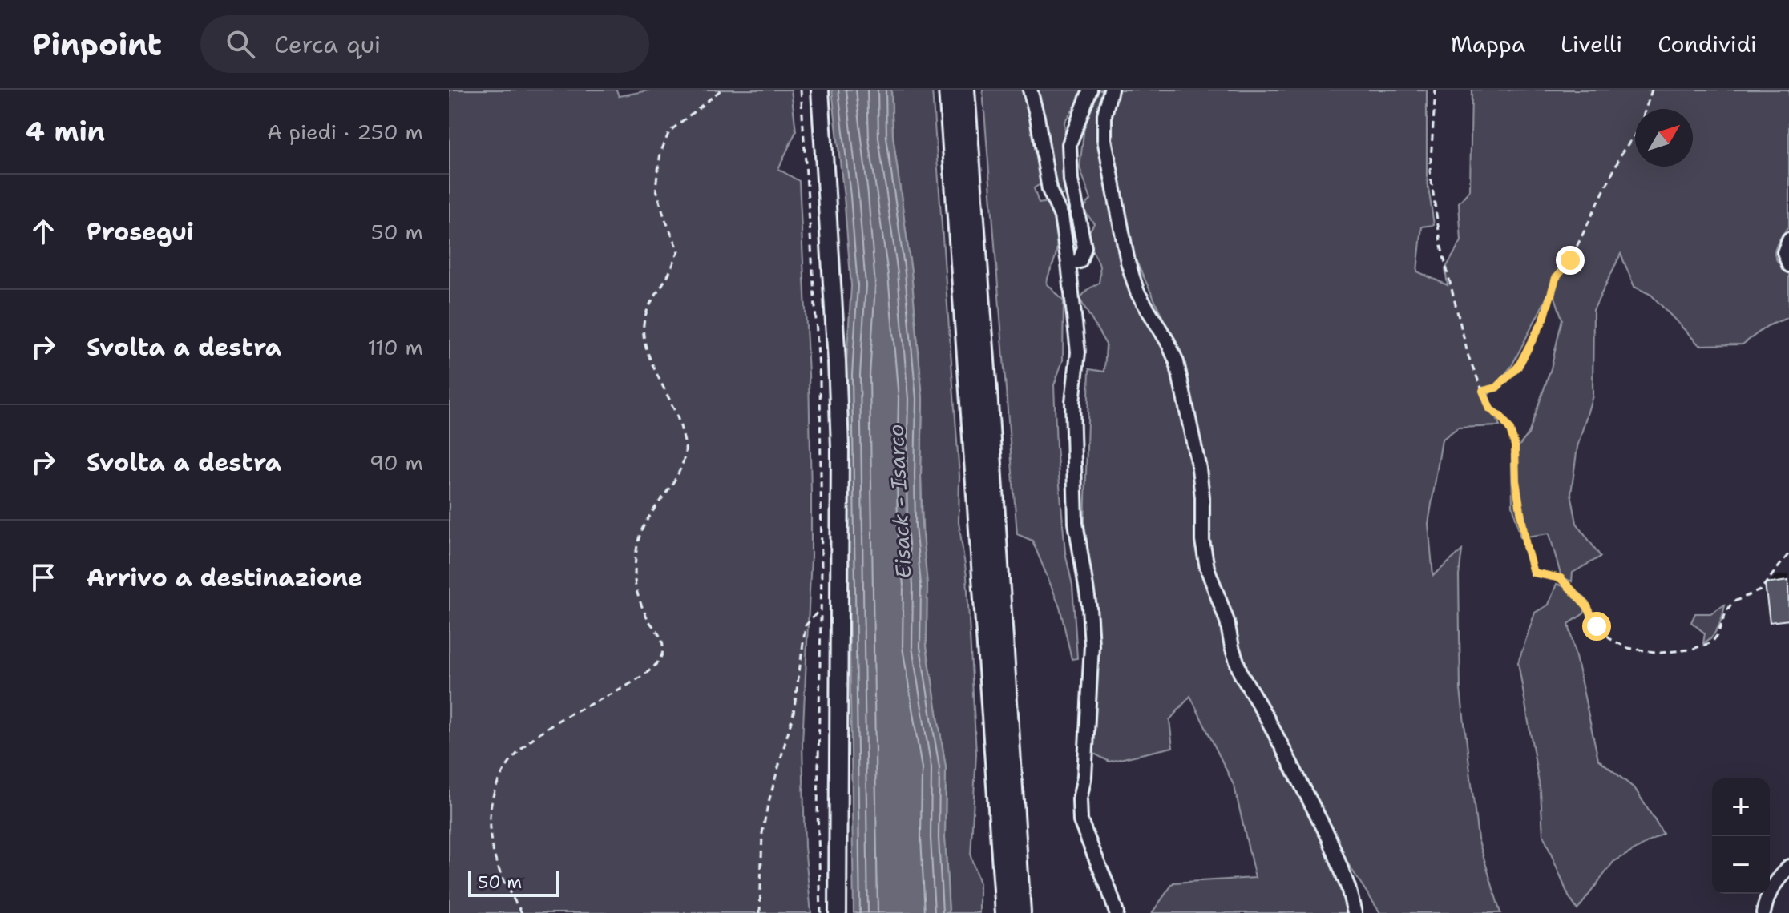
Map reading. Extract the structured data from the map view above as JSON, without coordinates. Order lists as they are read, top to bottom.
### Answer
{
  "water": ["Eisack - Isarco"],
  "scale_bar": "50 m",
  "north": "top right",
  "page": {
    "header": "Pinpoint",
    "search": "Cerca qui",
    "nav": ["Mappa", "Livelli", "Condividi"],
    "heading": ["4 min", "A piedi · 250 m"],
    "list": [
      ["Prosegui", "50 m"],
      ["Svolta a destra", "110 m"],
      ["Svolta a destra", "90 m"],
      "Arrivo a destinazione"
    ],
    "map_buttons": ["+", "−"],
    "scale": "50 m"
  }
}
